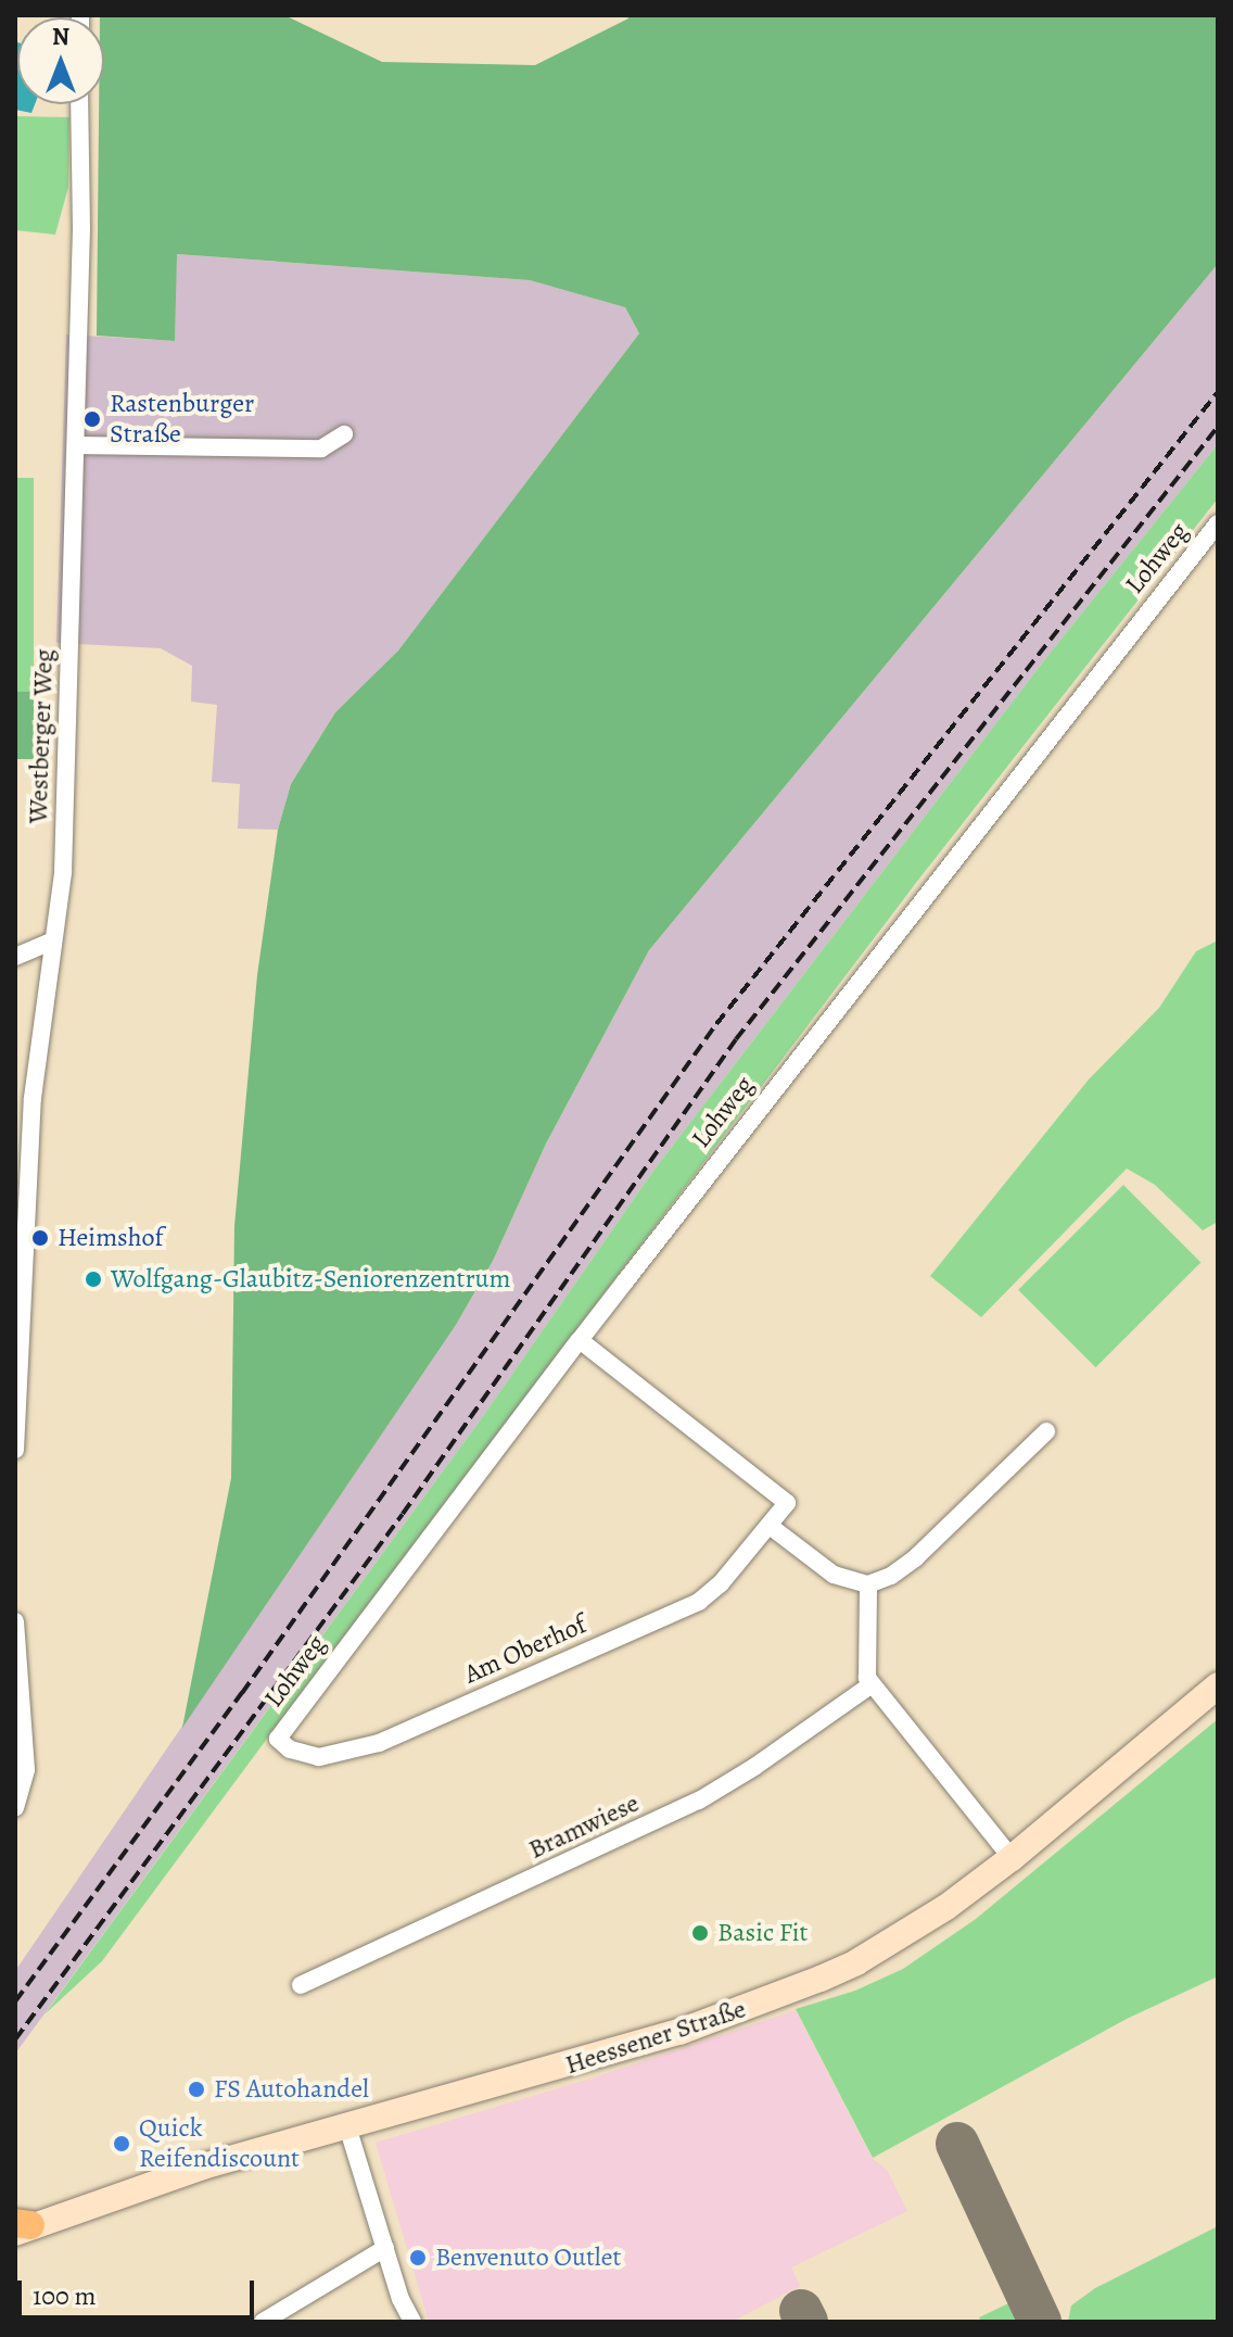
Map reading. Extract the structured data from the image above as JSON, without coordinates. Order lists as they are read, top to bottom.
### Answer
{
  "streets": {
    "main road": ["Heessener Straße"],
    "street": [
      "Lohweg",
      "Westberger Weg",
      "Am Oberhof",
      "Bramwiese"
    ]
  },
  "crossings": [
    ["Lohweg", "Am Oberhof"]
  ],
  "places": [
    "Rastenburger Straße",
    "Heimshof",
    "Wolfgang-Glaubitz-Seniorenzentrum",
    "Basic Fit",
    "FS Autohandel",
    "Quick Reifendiscount",
    "Benvenuto Outlet"
  ],
  "scale_bar": "100 m",
  "north": "top"
}
